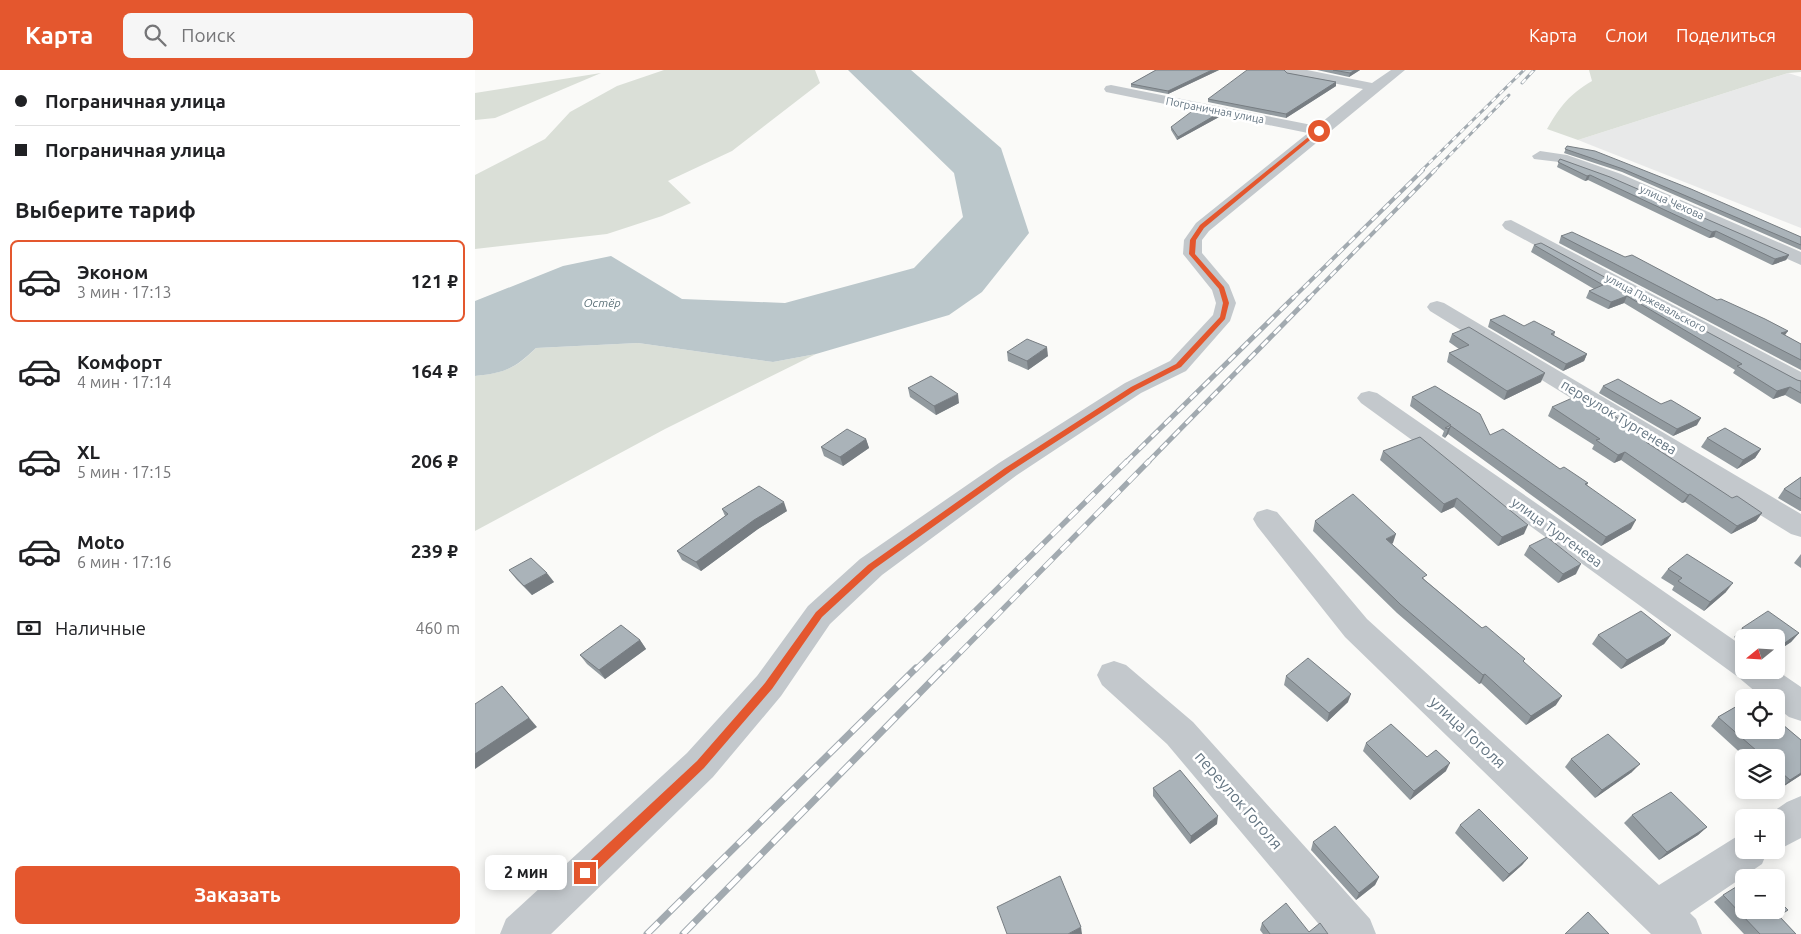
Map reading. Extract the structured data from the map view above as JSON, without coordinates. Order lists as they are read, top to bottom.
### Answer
{
  "streets": {
    "street": [
      "Пограничная улица",
      "улица Чехова",
      "улица Пржевальского",
      "переулок Тургенева",
      "улица Тургенева",
      "улица Гоголя",
      "переулок Гоголя"
    ]
  },
  "water": ["Остёр"],
  "north": "left",
  "page": {
    "header": "Карта",
    "search": "Поиск",
    "nav": ["Карта", "Слои", "Поделиться"],
    "banner": ["Пограничная улица", "Пограничная улица"],
    "heading": "Выберите тариф",
    "list": [
      {
        "name": "Эконом",
        "note": "3 мин · 17:13",
        "value": "121 ₽"
      },
      {
        "name": "Комфорт",
        "note": "4 мин · 17:14",
        "value": "164 ₽"
      },
      {
        "name": "XL",
        "note": "5 мин · 17:15",
        "value": "206 ₽"
      },
      {
        "name": "Moto",
        "note": "6 мин · 17:16",
        "value": "239 ₽"
      }
    ],
    "pay": ["Наличные", "460 m"],
    "map_buttons": ["+", "−"],
    "bubble": "2 мин",
    "buttons": "Заказать"
  }
}
